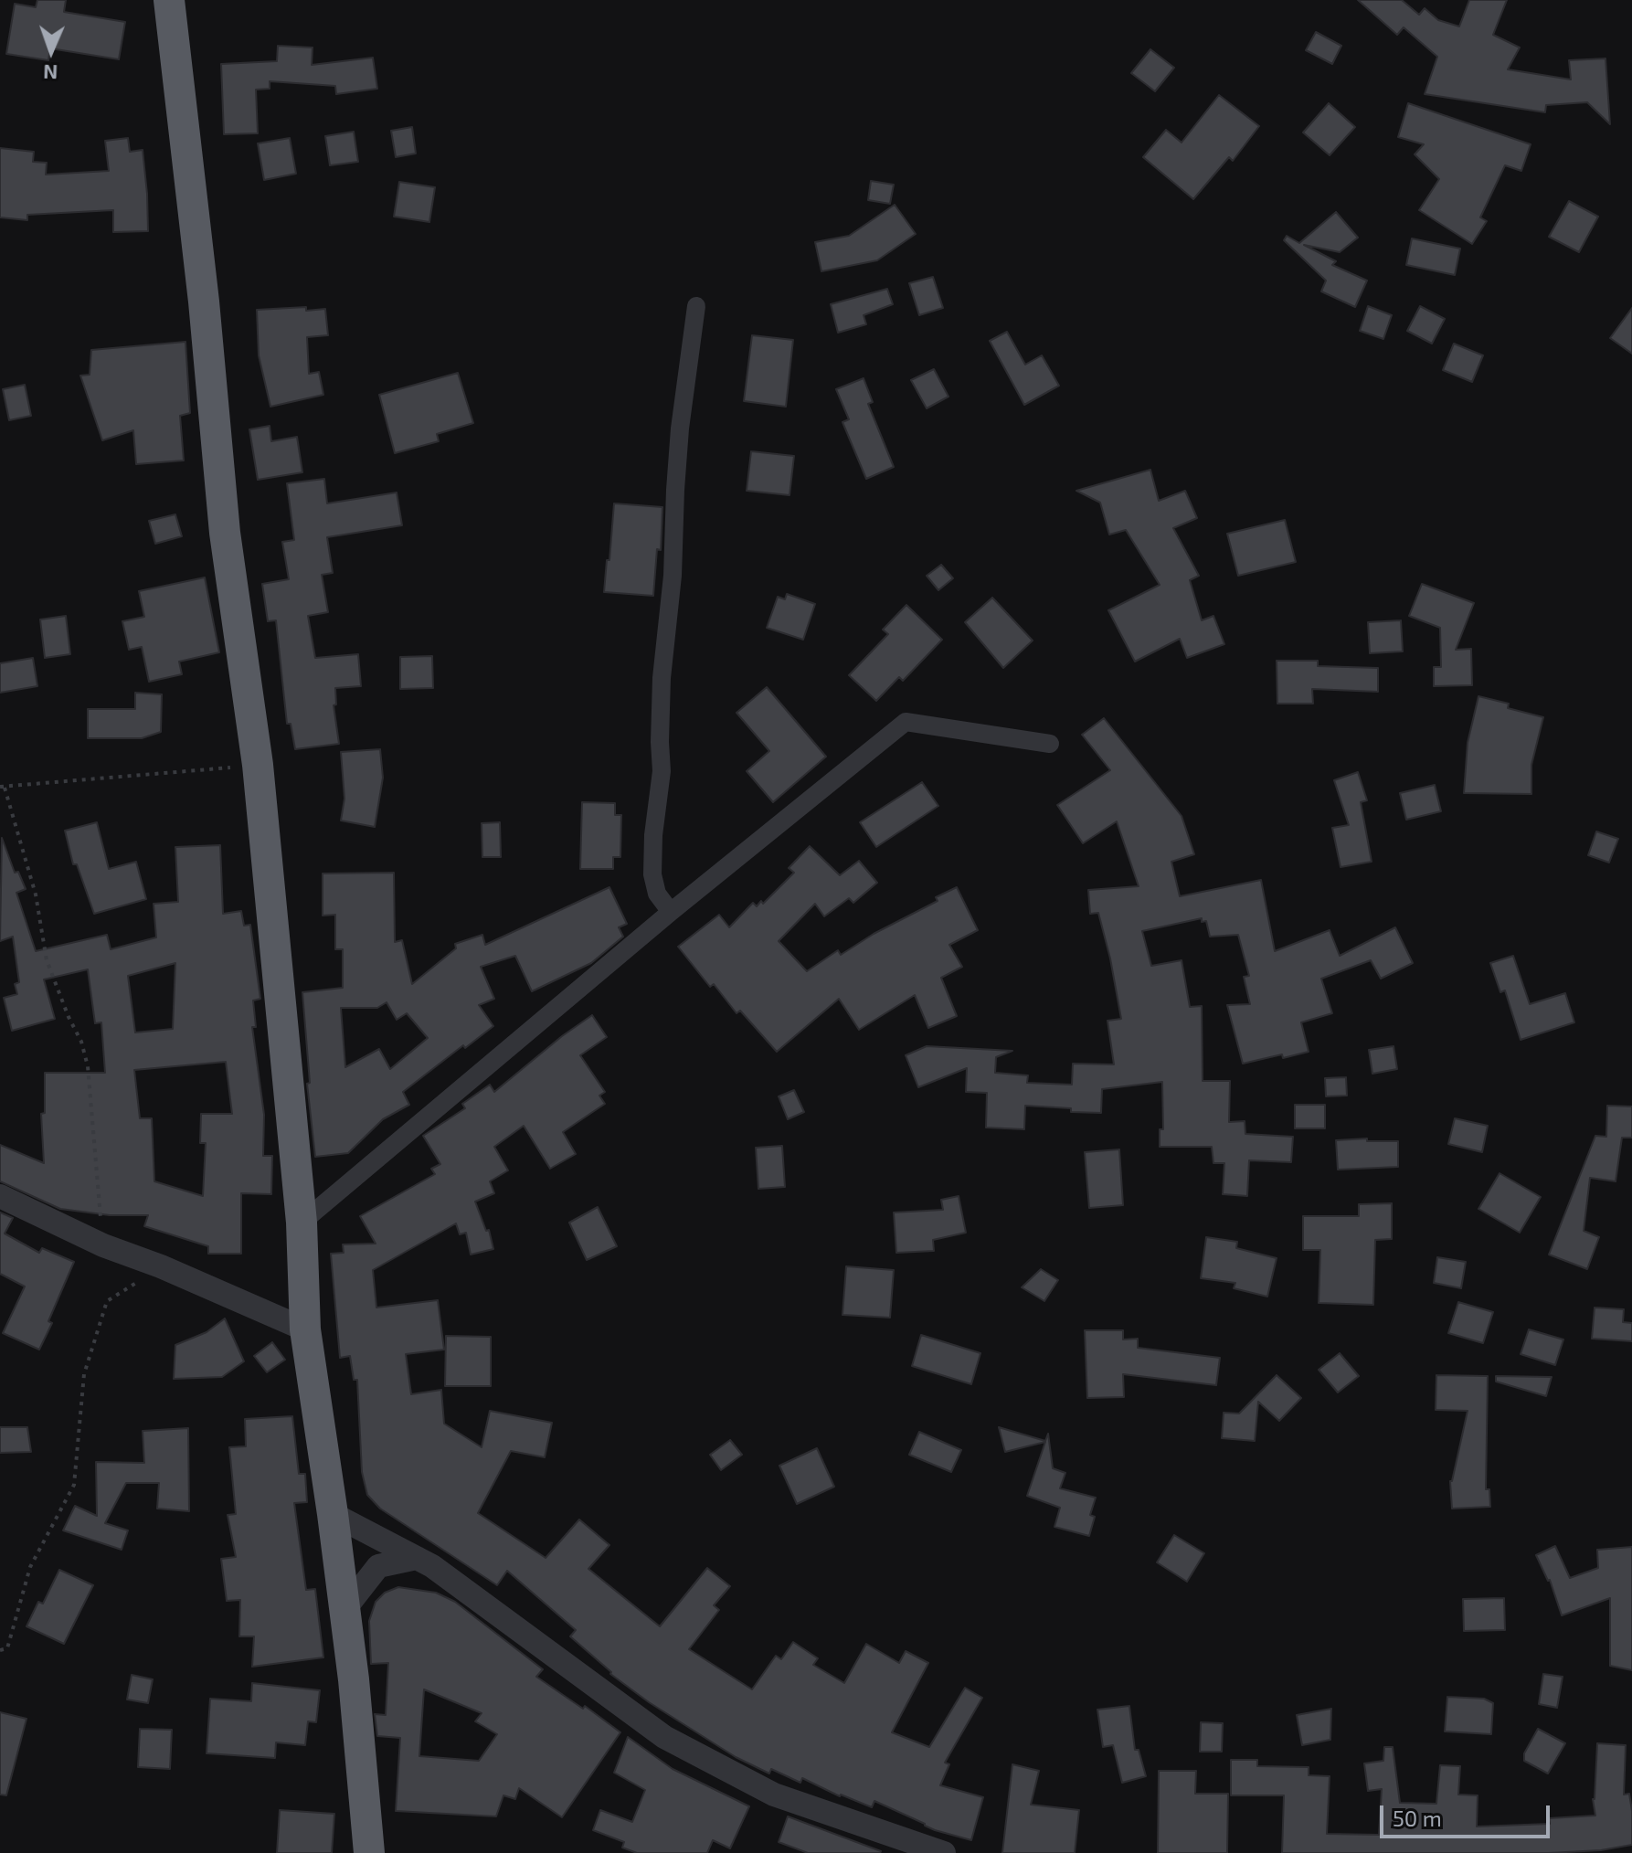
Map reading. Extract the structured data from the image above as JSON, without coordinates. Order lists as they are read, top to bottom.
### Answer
{
  "scale_bar": "50 m",
  "north": "bottom"
}
